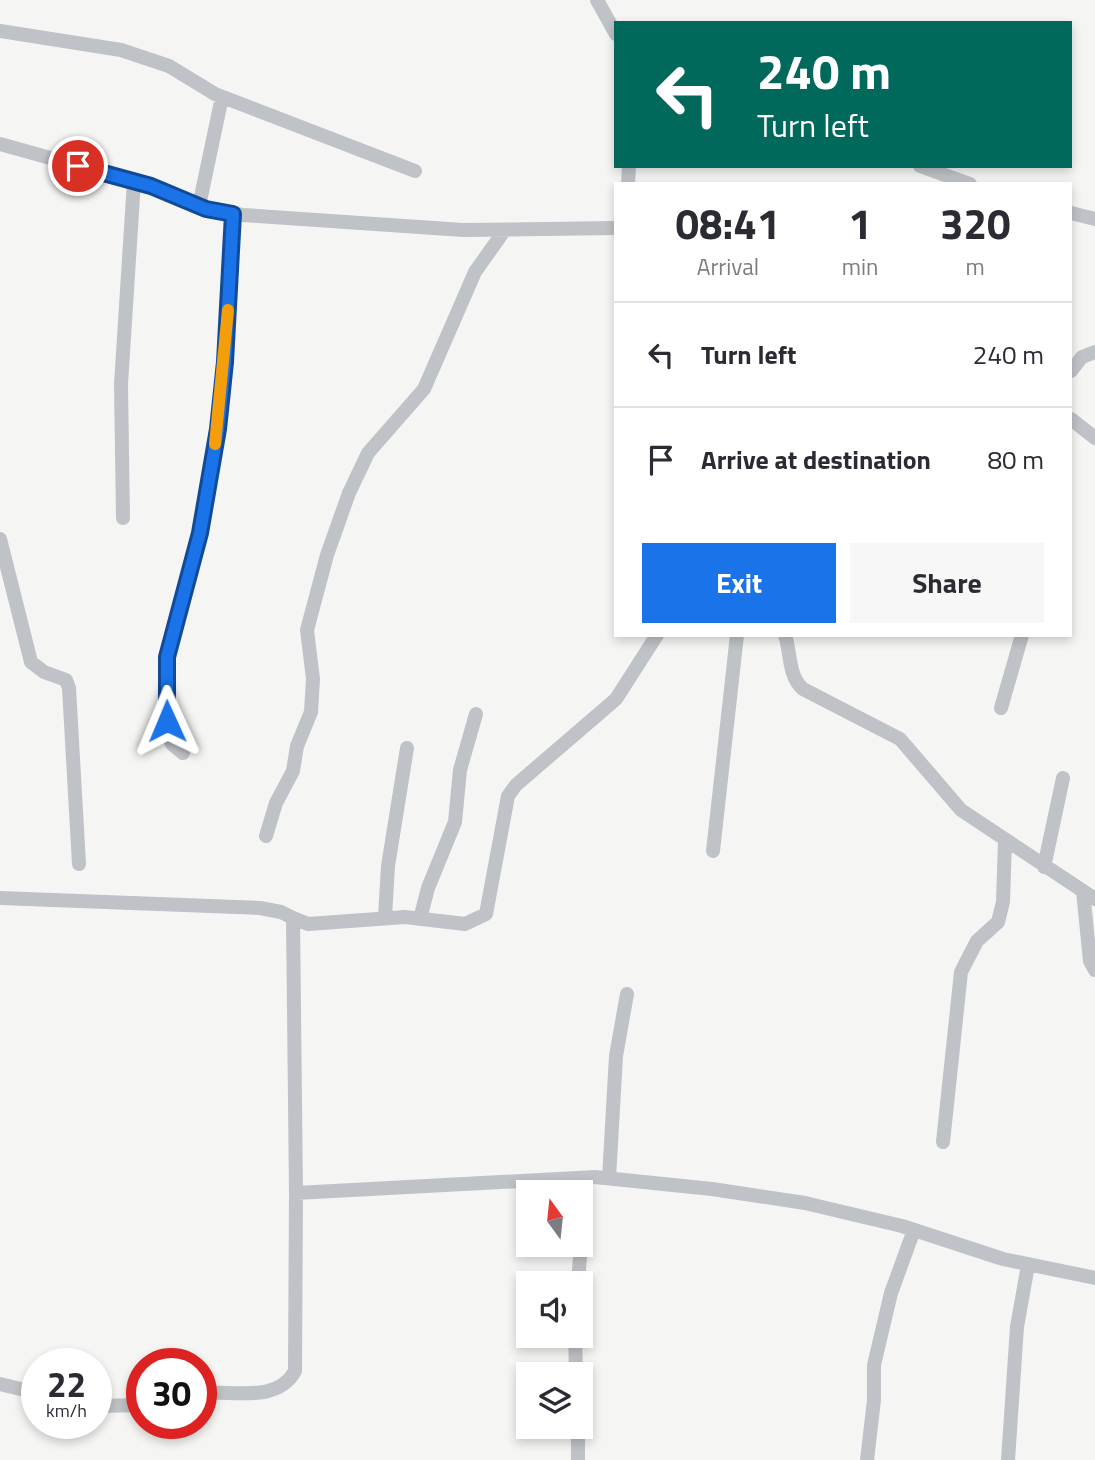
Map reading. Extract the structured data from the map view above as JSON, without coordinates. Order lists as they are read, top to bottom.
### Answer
{
  "north": "top",
  "page": {
    "turn": ["240 m", "Turn left"],
    "eta": [
      "08:41",
      "Arrival",
      "1",
      "min",
      "320",
      "m"
    ],
    "list": [
      {
        "name": "Turn left",
        "value": "240 m"
      },
      {
        "name": "Arrive at destination",
        "value": "80 m"
      }
    ],
    "buttons": ["Exit", "Share"],
    "speed": "22 km/h",
    "limit": "30"
  }
}
